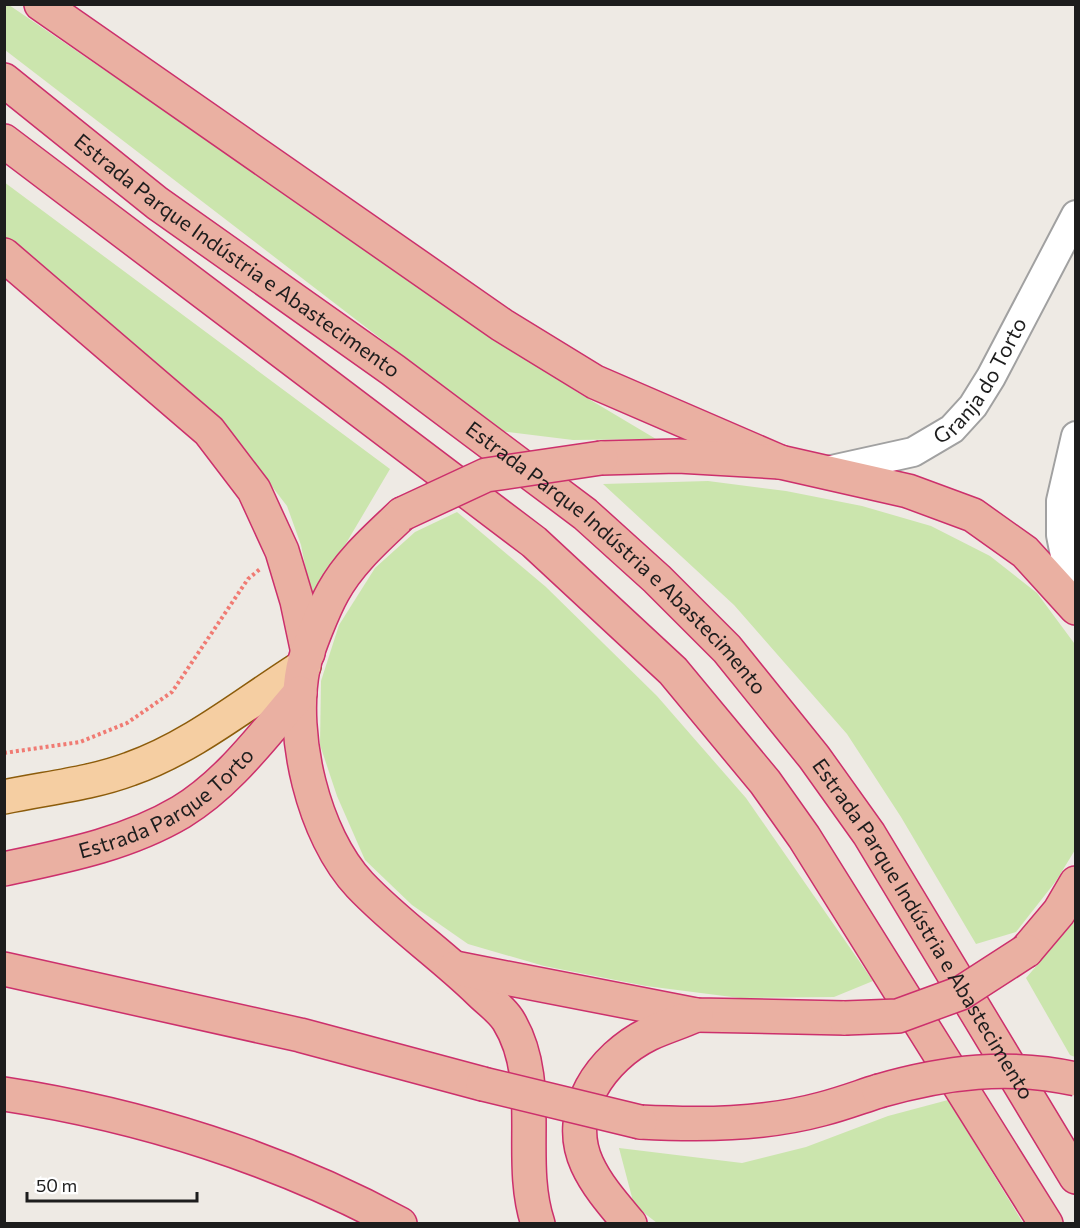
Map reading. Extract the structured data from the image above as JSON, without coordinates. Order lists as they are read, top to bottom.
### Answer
{
  "streets": {
    "highway": ["Estrada Parque Indústria e Abastecimento", "Estrada Parque Torto"],
    "street": ["Granja do Torto"]
  },
  "scale_bar": "50 m"
}
